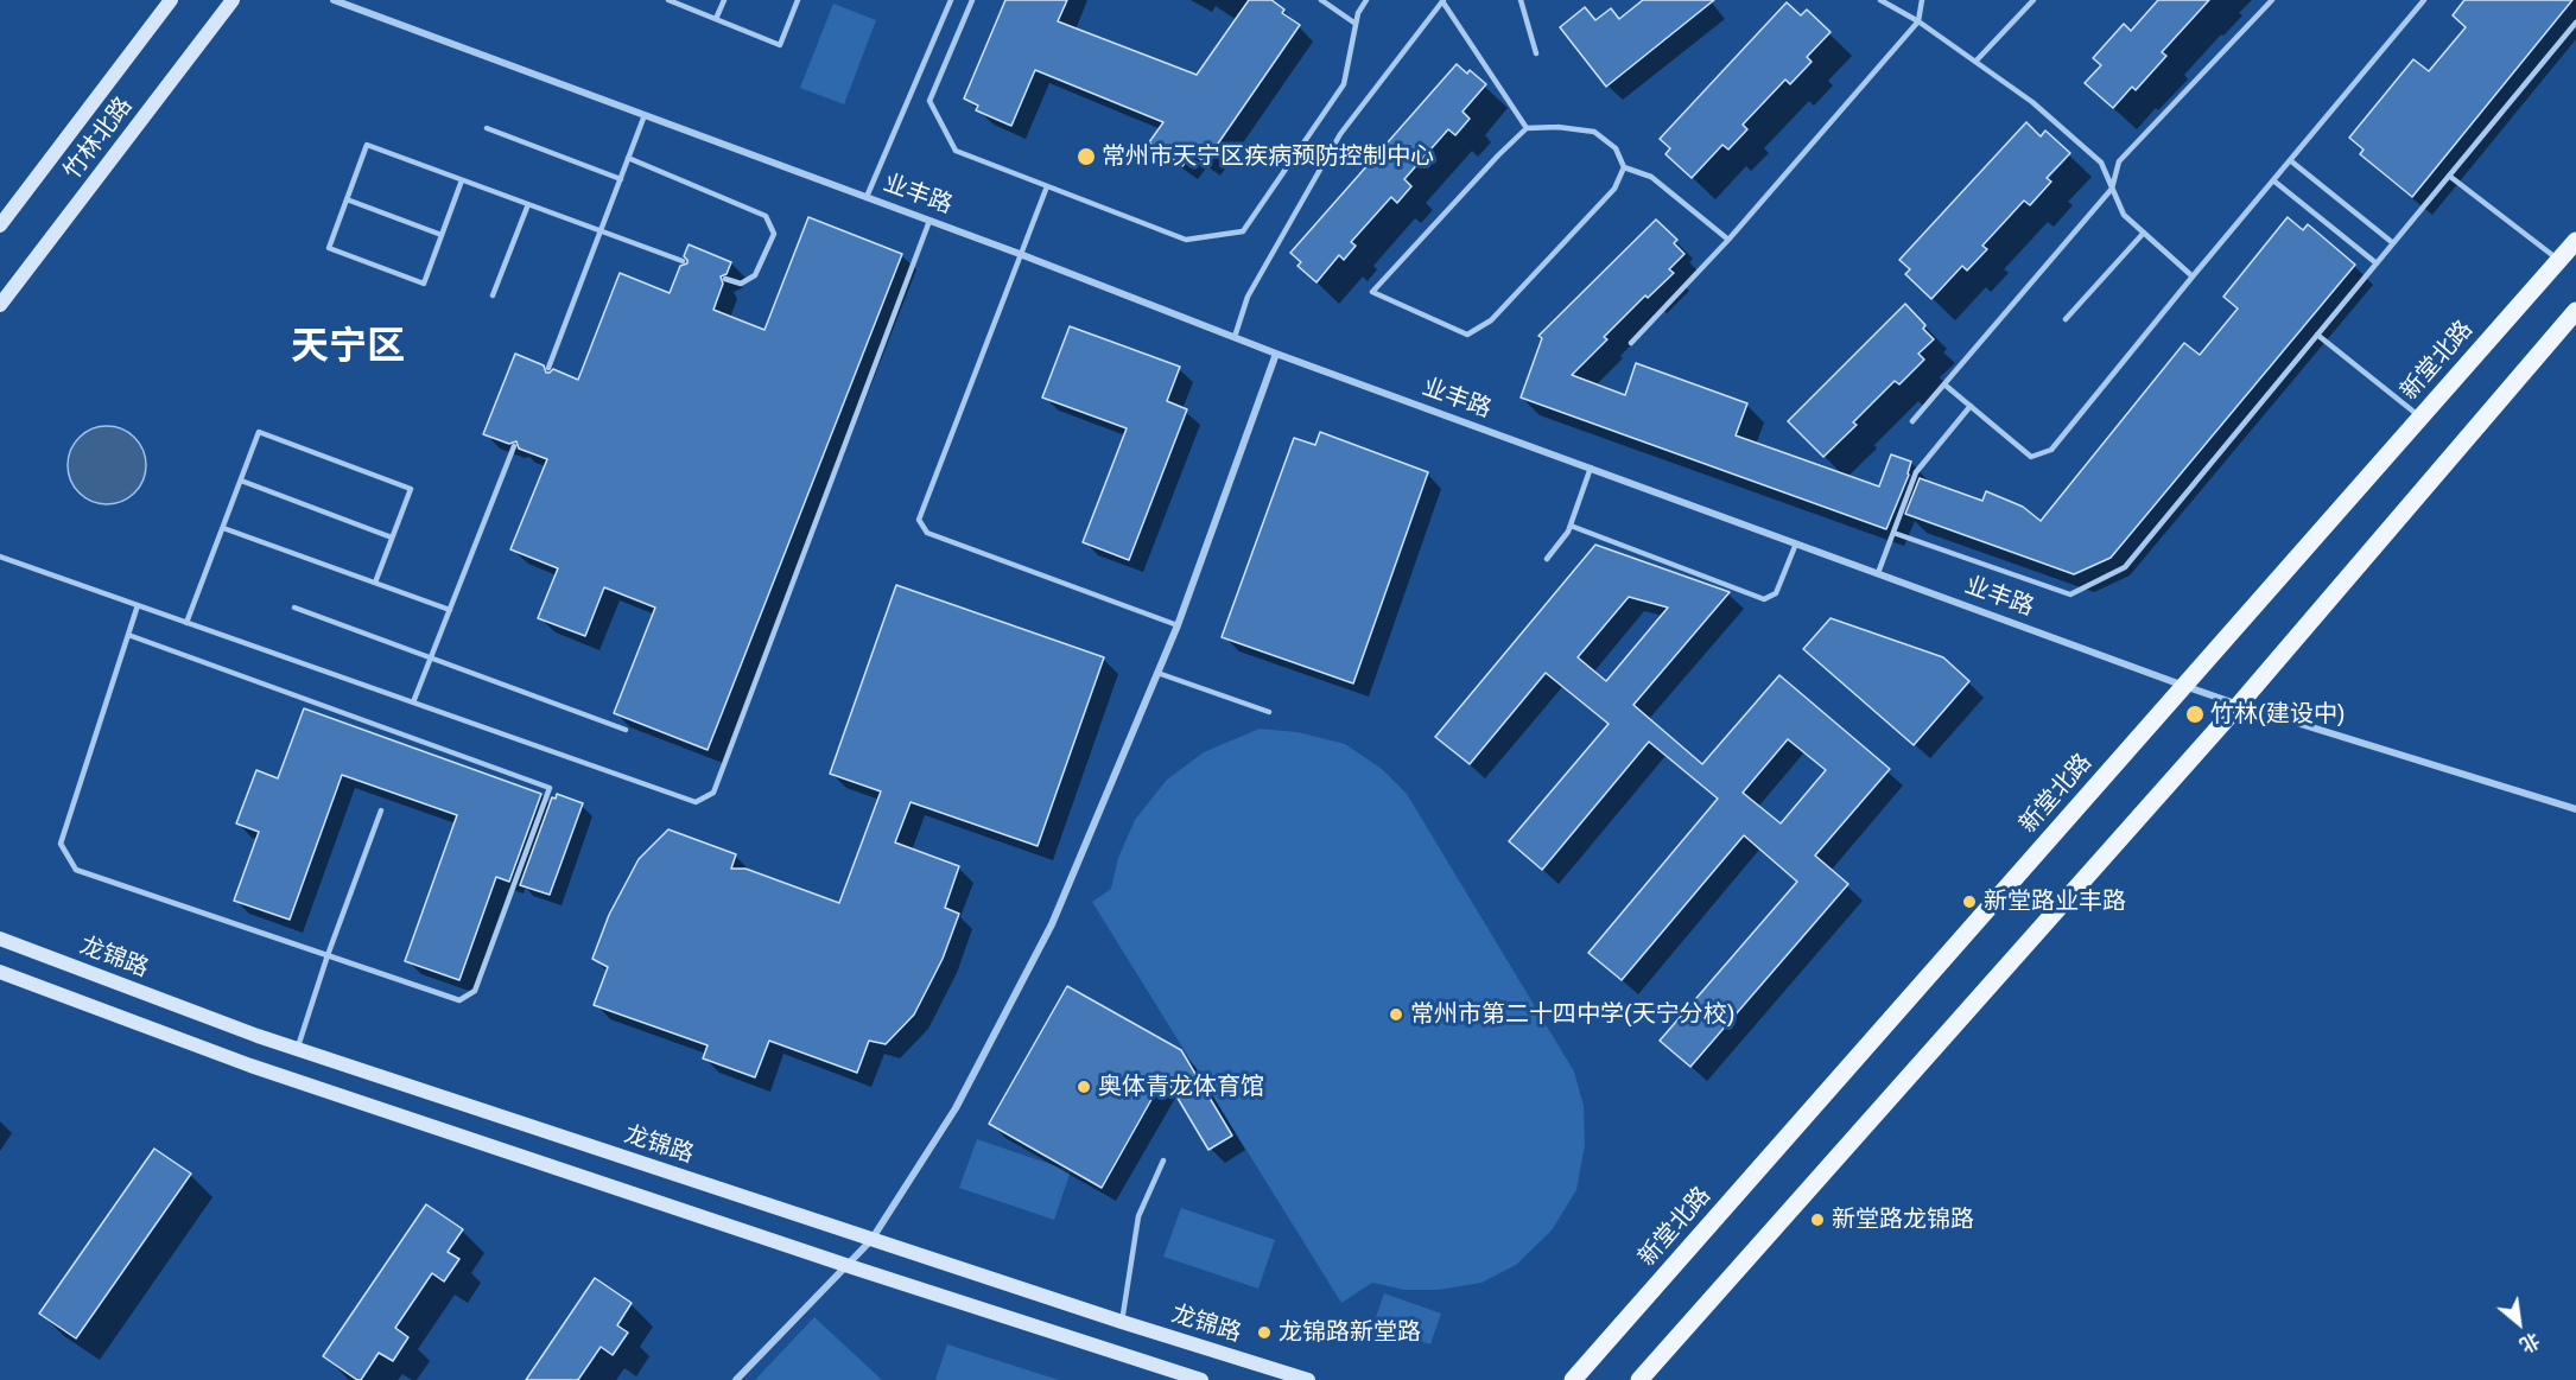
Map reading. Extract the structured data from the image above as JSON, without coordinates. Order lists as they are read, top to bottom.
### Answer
{
  "streets": {
    "main road": ["竹林北路", "新堂北路", "龙锦路"],
    "street": ["业丰路"]
  },
  "crossings": [
    ["业丰路", "新堂北路"]
  ],
  "districts": ["天宁区"],
  "places": [
    "常州市天宁区疾病预防控制中心",
    "竹林(建设中)",
    "新堂路业丰路",
    "常州市第二十四中学(天宁分校)",
    "奥体青龙体育馆",
    "新堂路龙锦路",
    "龙锦路新堂路"
  ],
  "north": "bottom right"
}
